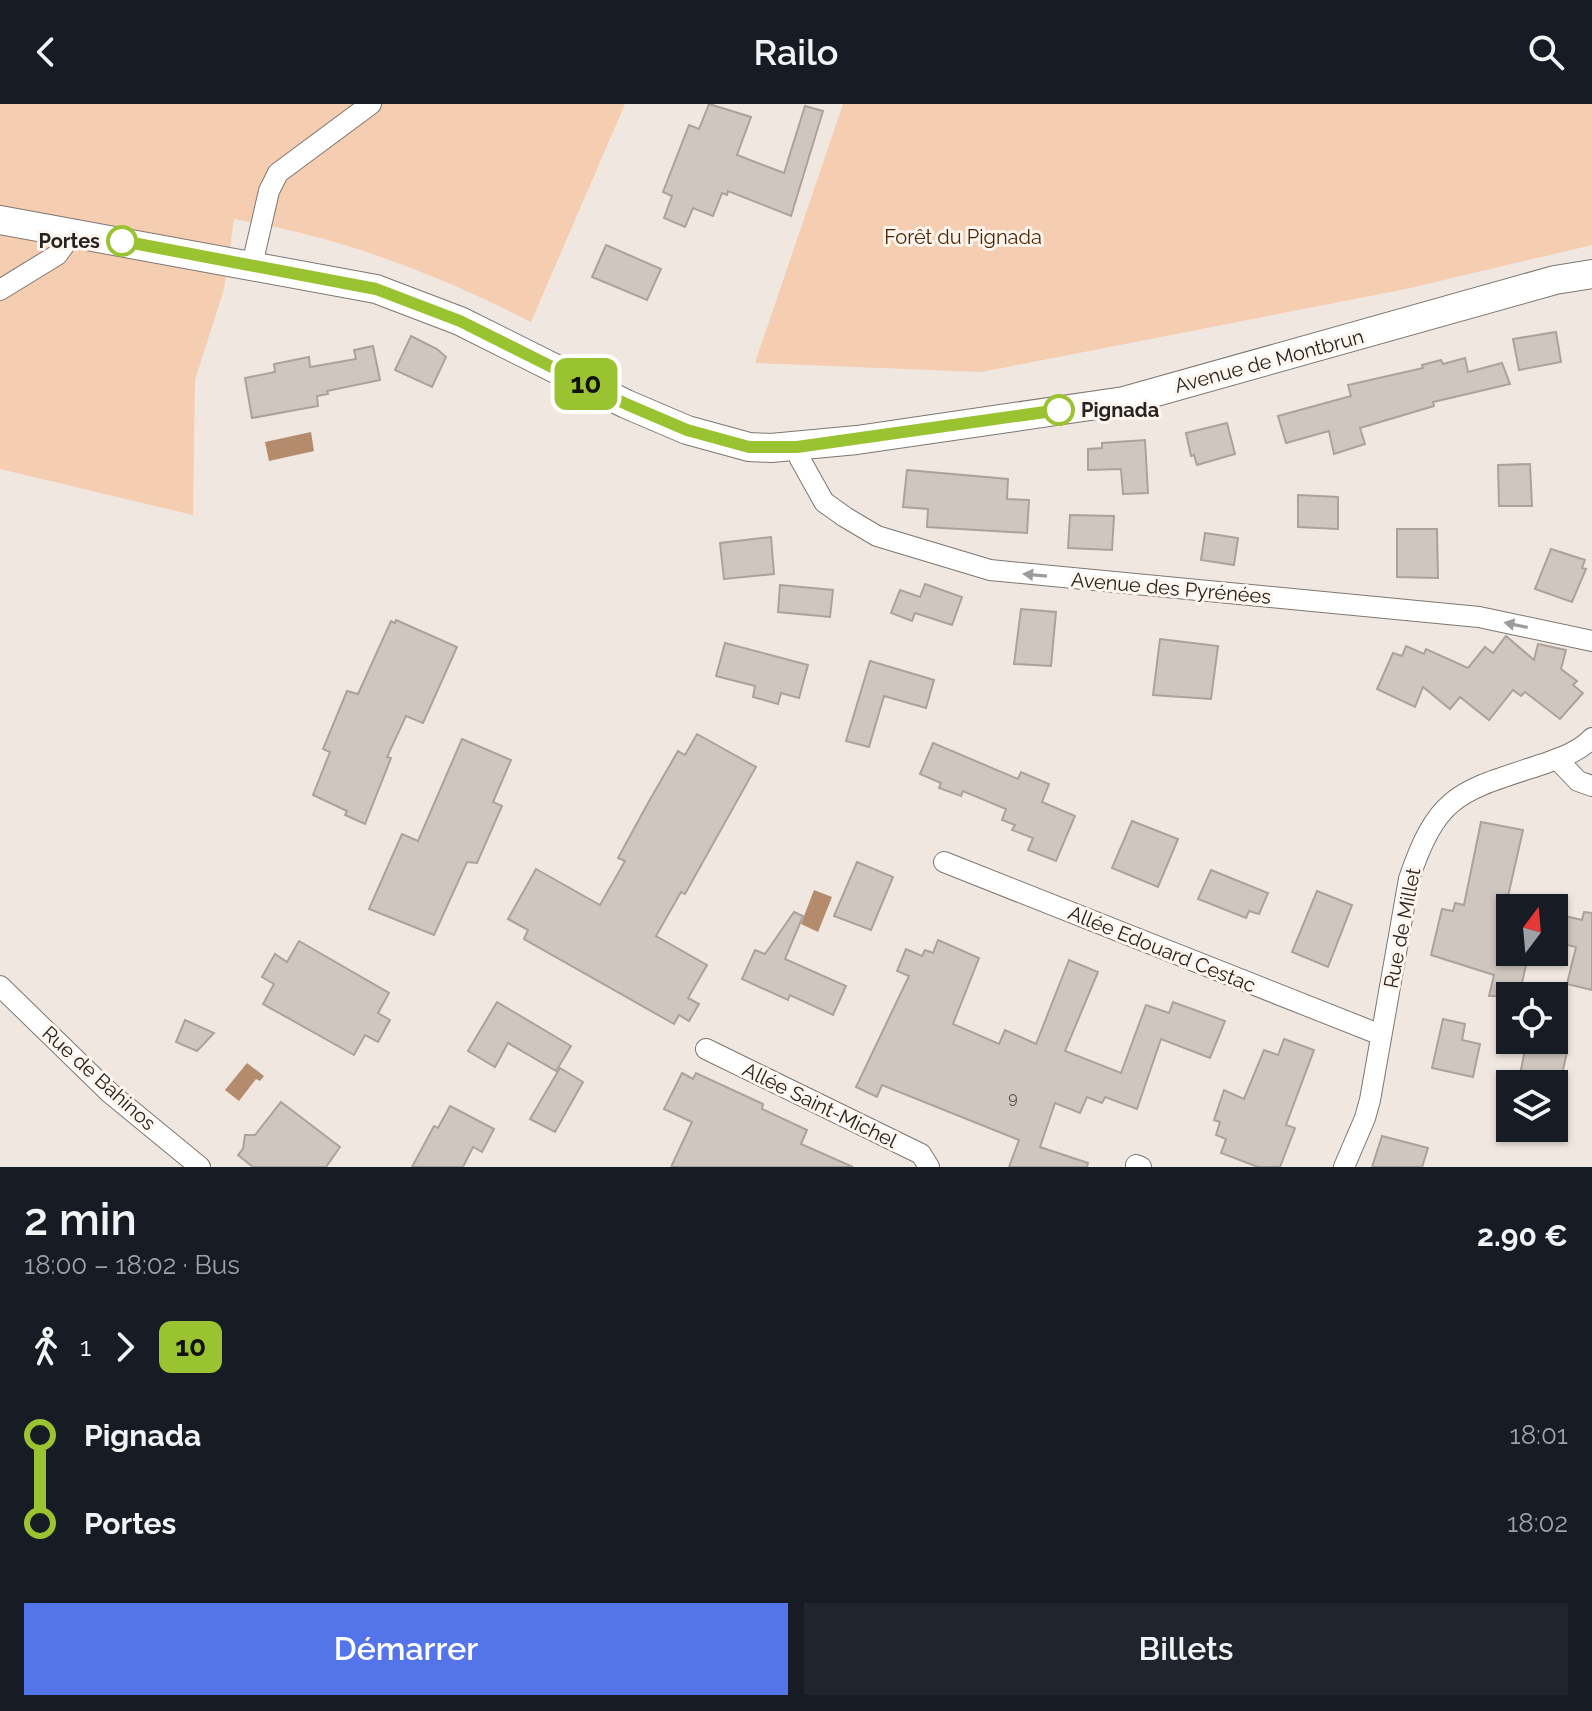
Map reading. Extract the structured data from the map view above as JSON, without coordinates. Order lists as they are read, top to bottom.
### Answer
{
  "streets": {
    "street": [
      "Avenue de Montbrun",
      "Avenue des Pyrénées",
      "Rue de Millet",
      "Allée Edouard Cestac",
      "Rue de Bahinos",
      "Allée Saint-Michel"
    ]
  },
  "crossings": [
    ["Avenue de Montbrun", "Avenue des Pyrénées"],
    ["Rue de Millet", "Allée Edouard Cestac"]
  ],
  "one_way": ["Avenue des Pyrénées"],
  "parks": ["Forêt du Pignada"],
  "places": ["Portes", "Pignada"],
  "lines": ["bus line 10"],
  "house_numbers": ["9"],
  "north": "top",
  "page": {
    "header": "Railo",
    "on_map": "10",
    "heading": ["2 min", "18:00 – 18:02 · Bus", "2.90 €"],
    "legs": ["1", "10"],
    "list": [
      {
        "name": "Pignada",
        "value": "18:01"
      },
      {
        "name": "Portes",
        "value": "18:02"
      }
    ],
    "buttons": ["Démarrer", "Billets"]
  }
}
